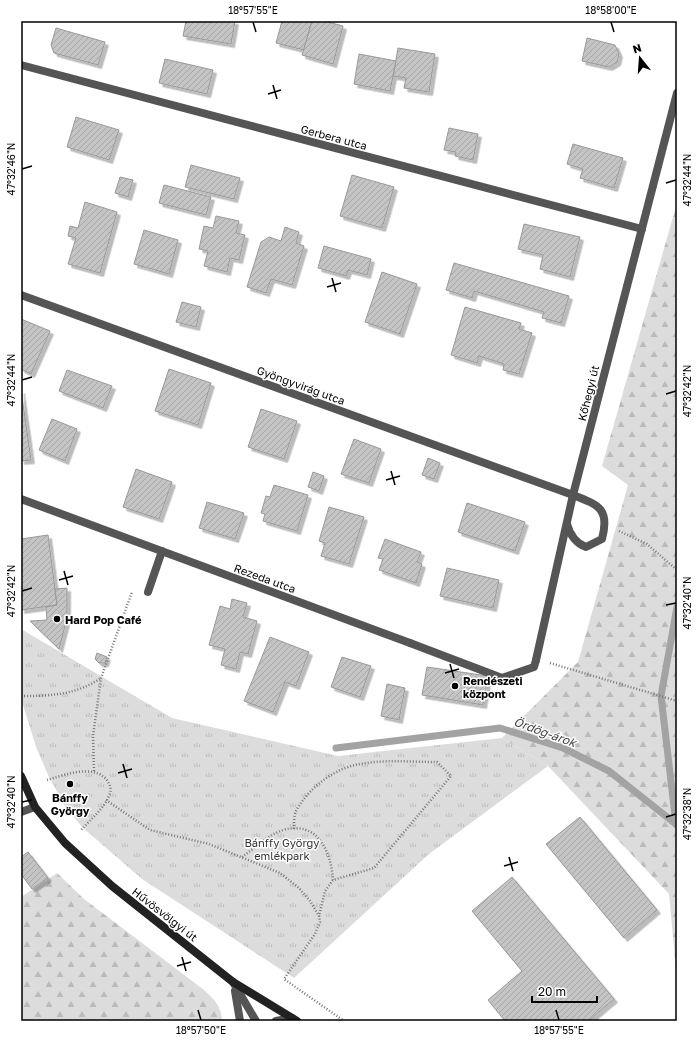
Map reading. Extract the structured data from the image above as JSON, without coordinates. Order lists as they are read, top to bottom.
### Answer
{
  "streets": {
    "main road": ["Hűvösvölgyi út"],
    "street": [
      "Gerbera utca",
      "Gyöngyvirág utca",
      "Kőhegyi út",
      "Rezeda utca"
    ]
  },
  "crossings": [
    ["Gerbera utca", "Kőhegyi út"],
    ["Gyöngyvirág utca", "Kőhegyi út"],
    ["Kőhegyi út", "Rezeda utca"]
  ],
  "water": ["Ördög-árok"],
  "parks": ["Bánffy György emlékpark"],
  "places": ["Hard Pop Café", "Rendészeti központ", "Bánffy György"],
  "scale_bar": "20 m",
  "north": "top",
  "coordinates": [
    "18°57'55\"E",
    "18°58'00\"E",
    "47°32'46\"N",
    "47°32'44\"N",
    "47°32'42\"N",
    "47°32'40\"N",
    "47°32'38\"N",
    "18°57'50\"E"
  ]
}
